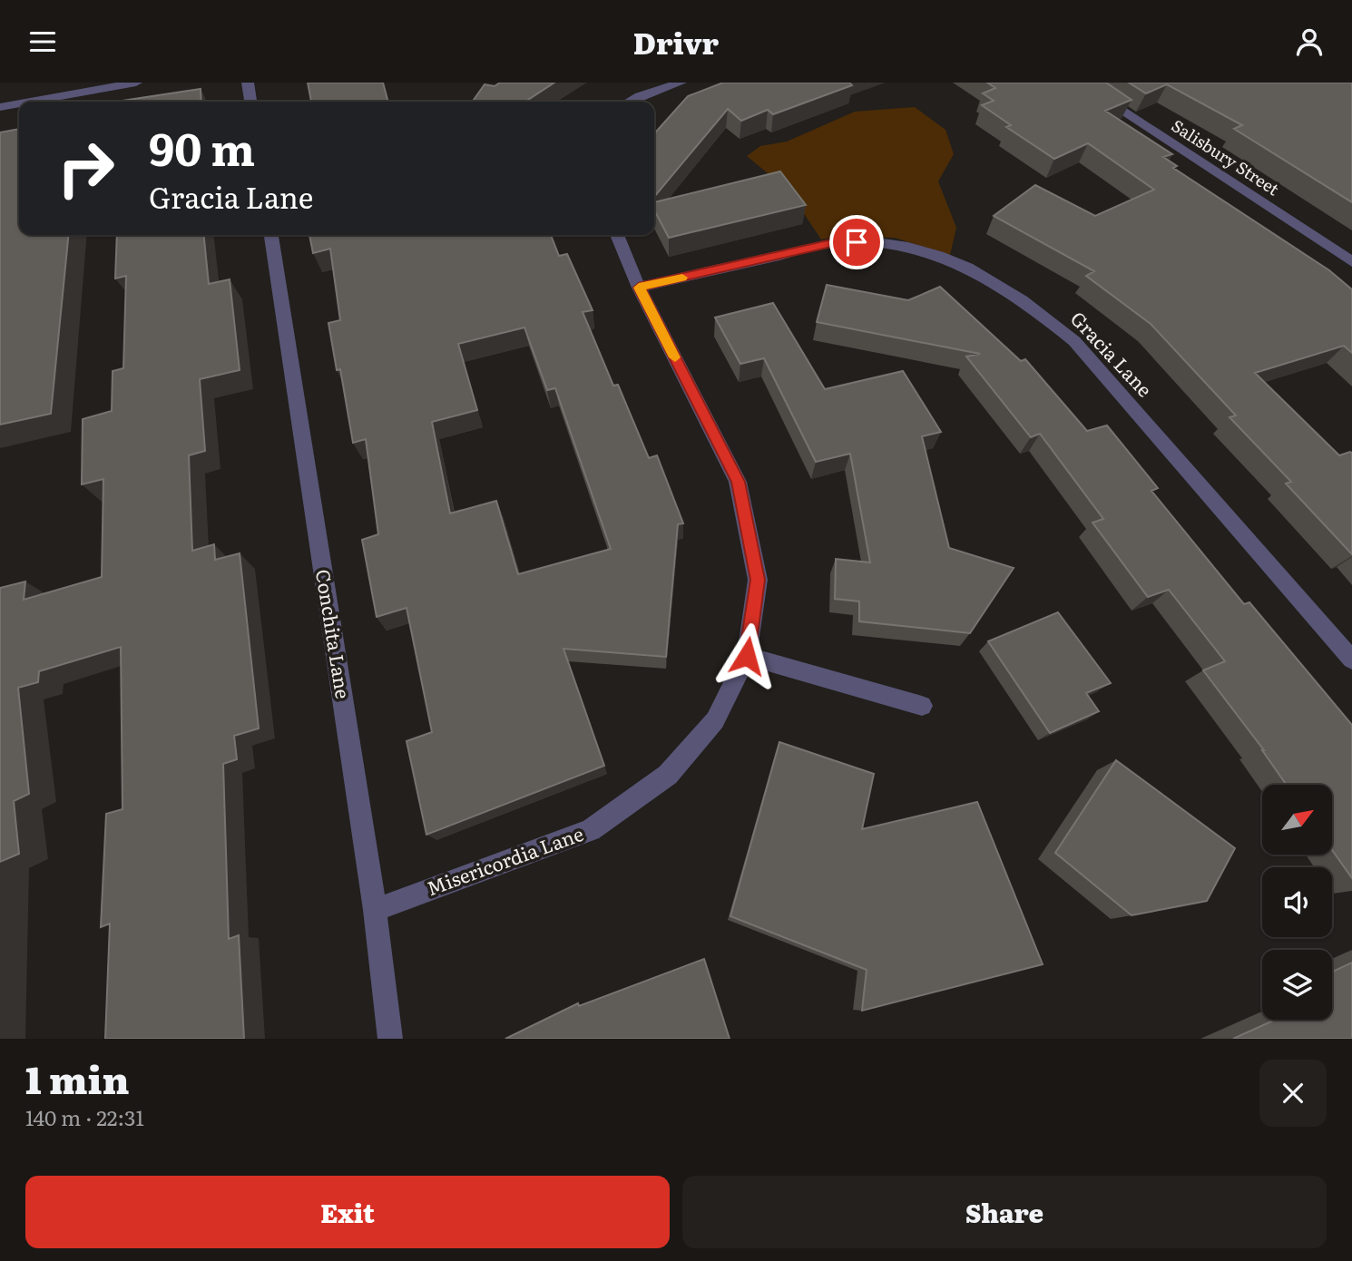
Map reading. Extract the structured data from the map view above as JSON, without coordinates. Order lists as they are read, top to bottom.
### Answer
{
  "streets": {
    "street": [
      "Salisbury Street",
      "Gracia Lane",
      "Conchita Lane",
      "Misericordia Lane"
    ]
  },
  "crossings": [
    ["Gracia Lane", "Misericordia Lane"],
    ["Conchita Lane", "Misericordia Lane"]
  ],
  "north": "top right",
  "page": {
    "header": "Drivr",
    "turn": ["90 m", "Gracia Lane"],
    "heading": ["1 min", "140 m · 22:31"],
    "buttons": ["Exit", "Share"]
  }
}
